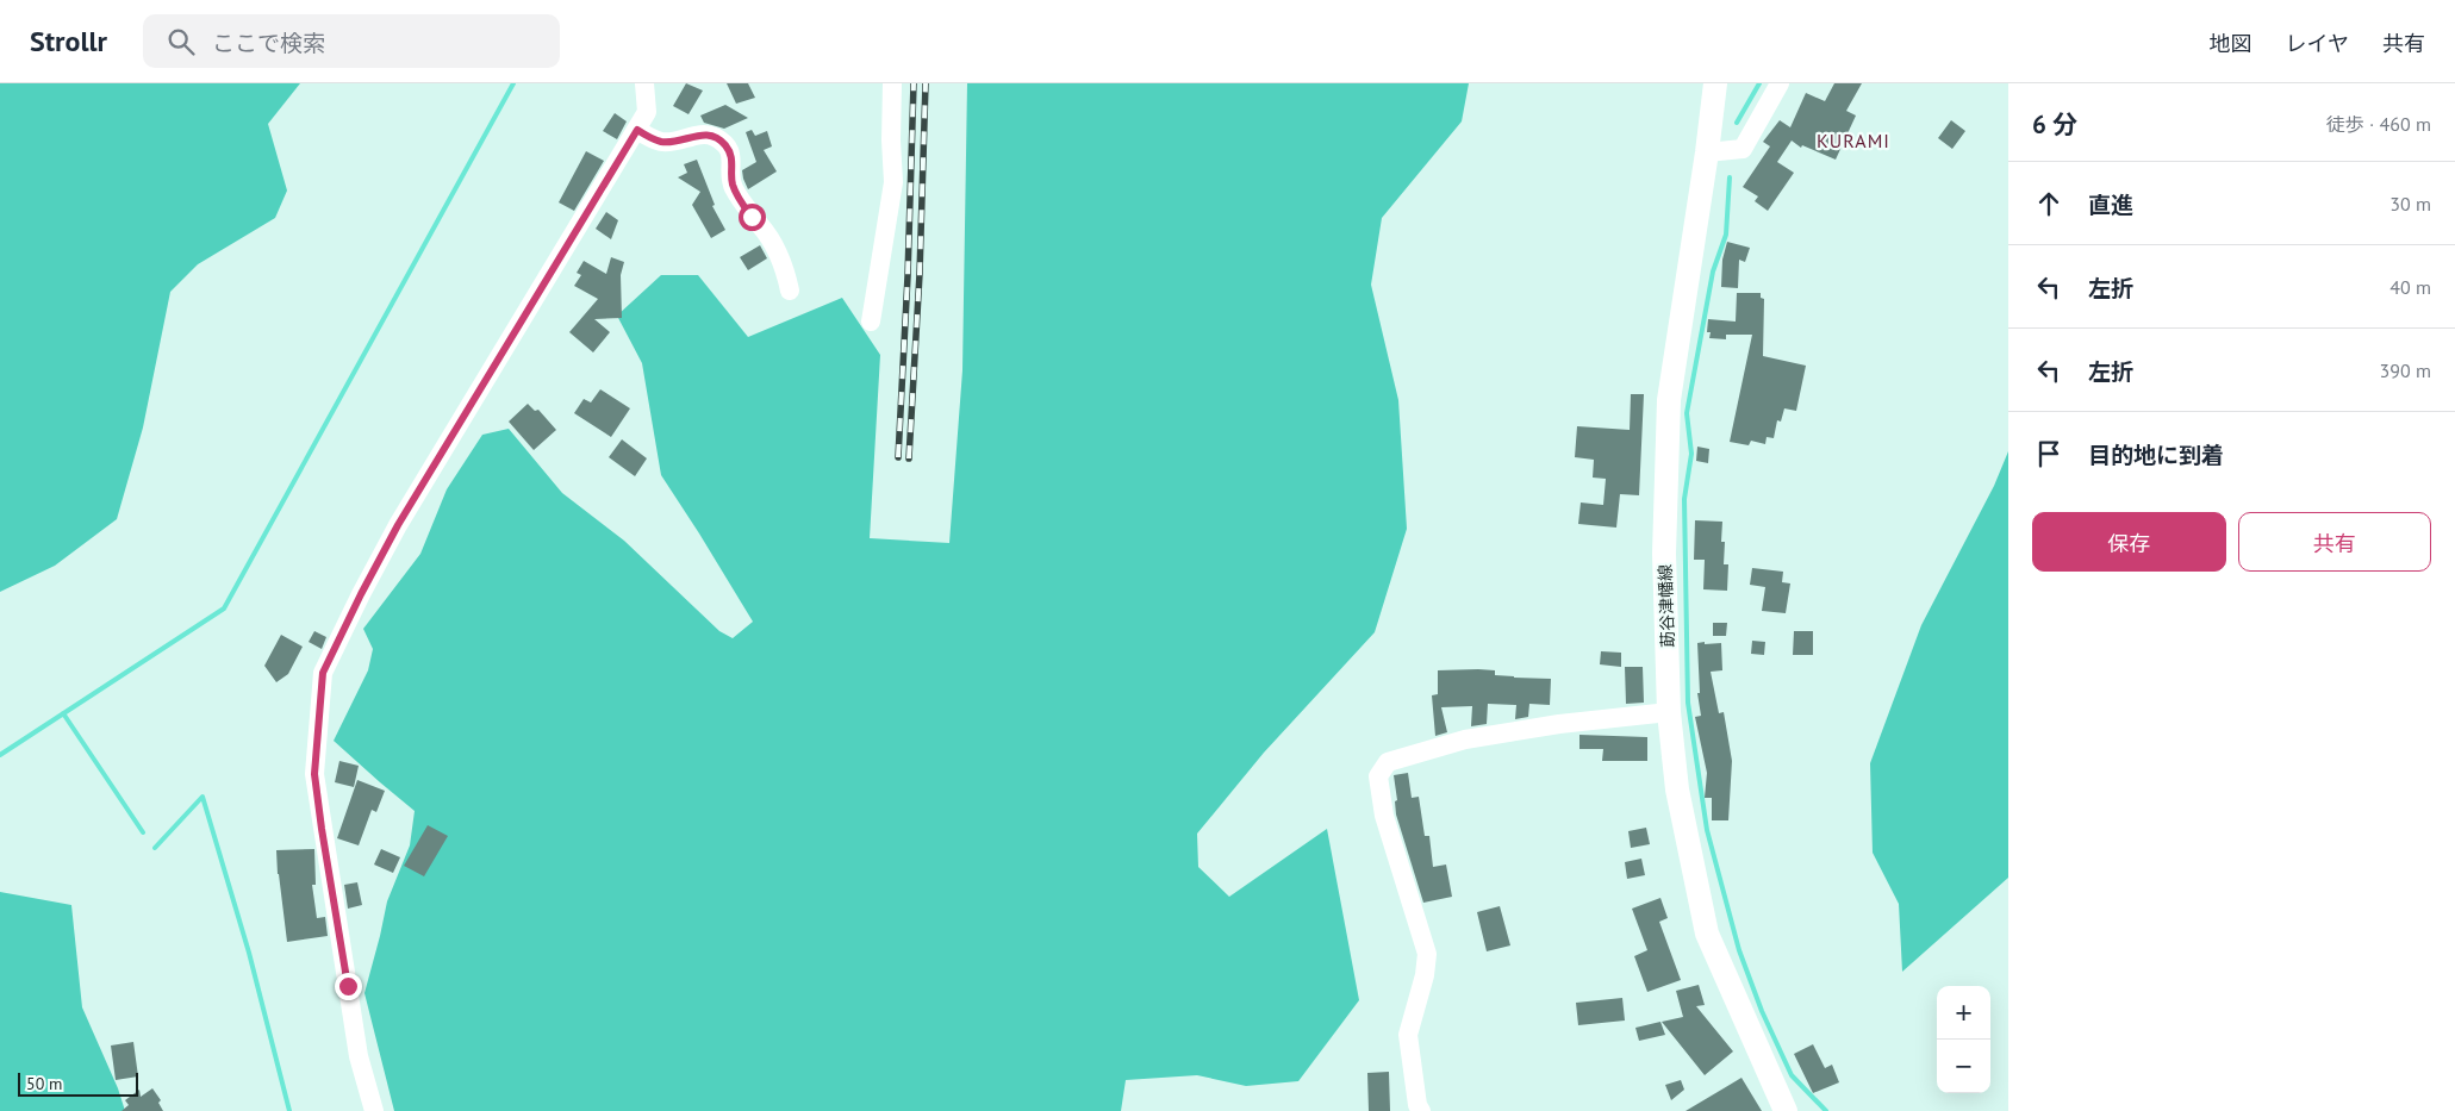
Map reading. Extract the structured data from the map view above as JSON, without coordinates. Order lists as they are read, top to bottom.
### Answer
{
  "streets": {
    "main road": ["莇谷津幡線"]
  },
  "districts": ["KURAMI"],
  "scale_bar": "50 m",
  "page": {
    "header": "Strollr",
    "search": "ここで検索",
    "nav": ["地図", "レイヤ", "共有"],
    "heading": ["6 分", "徒歩 · 460 m"],
    "list": [
      ["直進", "30 m"],
      ["左折", "40 m"],
      ["左折", "390 m"],
      "目的地に到着"
    ],
    "buttons": ["保存", "共有"],
    "map_buttons": ["+", "−"],
    "scale": "50 m"
  }
}
